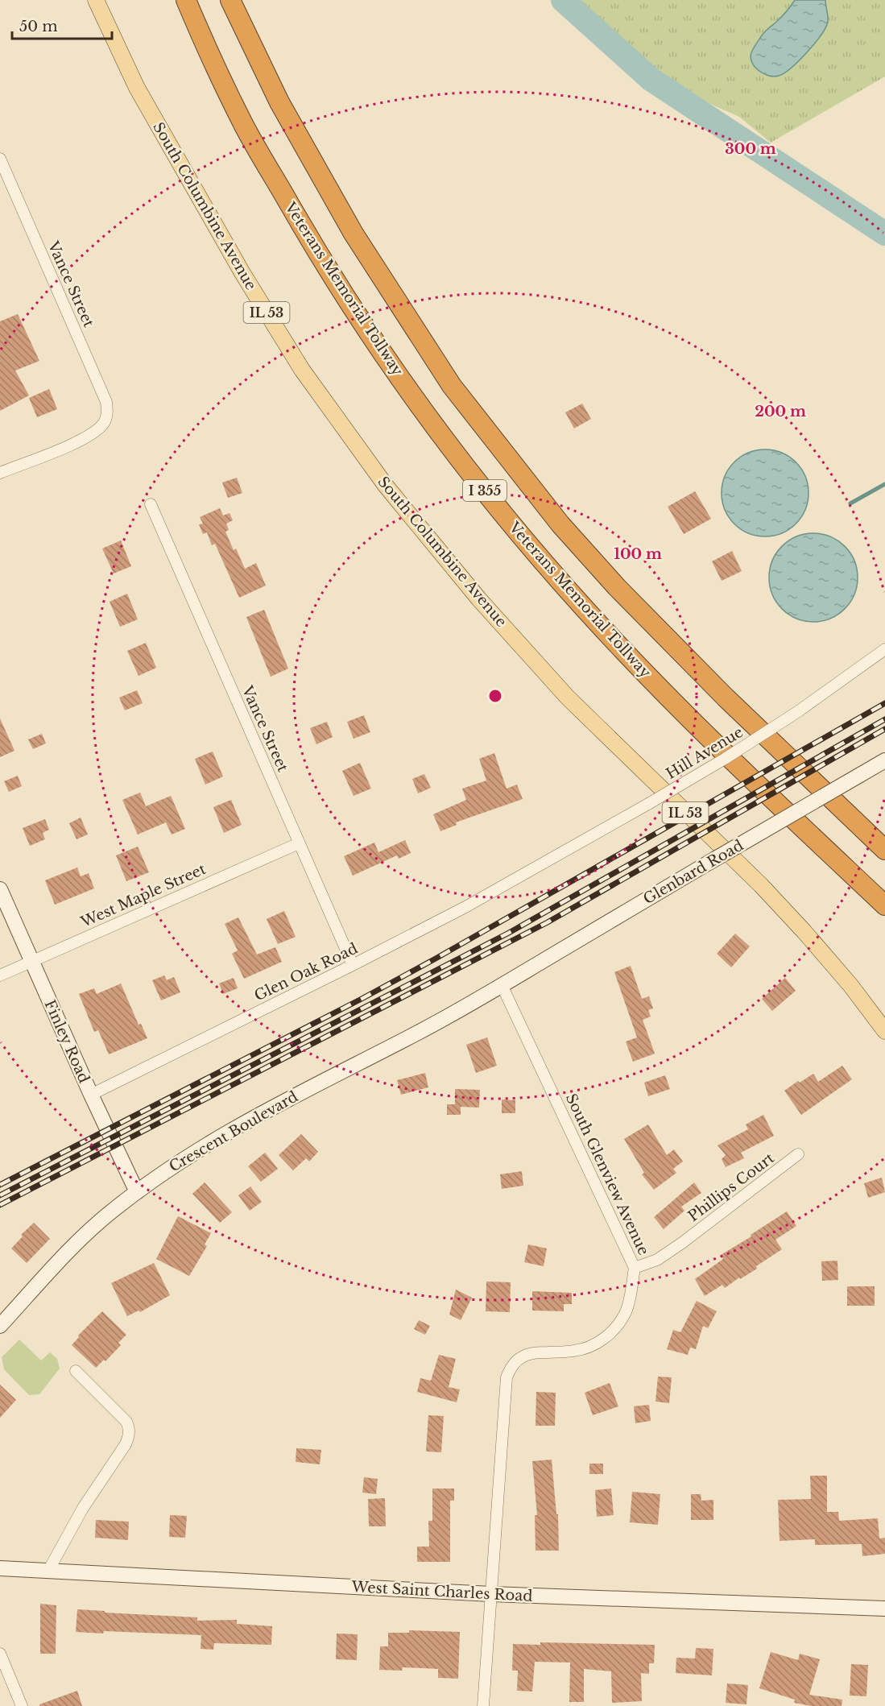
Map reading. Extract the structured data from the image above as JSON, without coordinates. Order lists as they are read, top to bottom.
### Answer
{
  "streets": {
    "highway": ["Veterans Memorial Tollway", "I 355"],
    "main road": [
      "South Columbine Avenue",
      "IL 53",
      "Glenbard Road",
      "Finley Road",
      "Crescent Boulevard",
      "West Saint Charles Road"
    ],
    "street": [
      "Vance Street",
      "Hill Avenue",
      "West Maple Street",
      "Glen Oak Road",
      "South Glenview Avenue",
      "Phillips Court"
    ]
  },
  "crossings": [
    ["Vance Street", "West Maple Street"],
    ["Vance Street", "Glen Oak Road"],
    ["Hill Avenue", "Glen Oak Road"],
    ["Glenbard Road", "Crescent Boulevard"],
    ["Glenbard Road", "South Glenview Avenue"],
    ["West Maple Street", "Finley Road"],
    ["Glen Oak Road", "Finley Road"],
    ["Finley Road", "Crescent Boulevard"],
    ["Crescent Boulevard", "South Glenview Avenue"],
    ["South Glenview Avenue", "Phillips Court"],
    ["South Glenview Avenue", "West Saint Charles Road"]
  ],
  "scale_bar": "50 m",
  "rings": ["300 m", "200 m", "100 m"]
}
